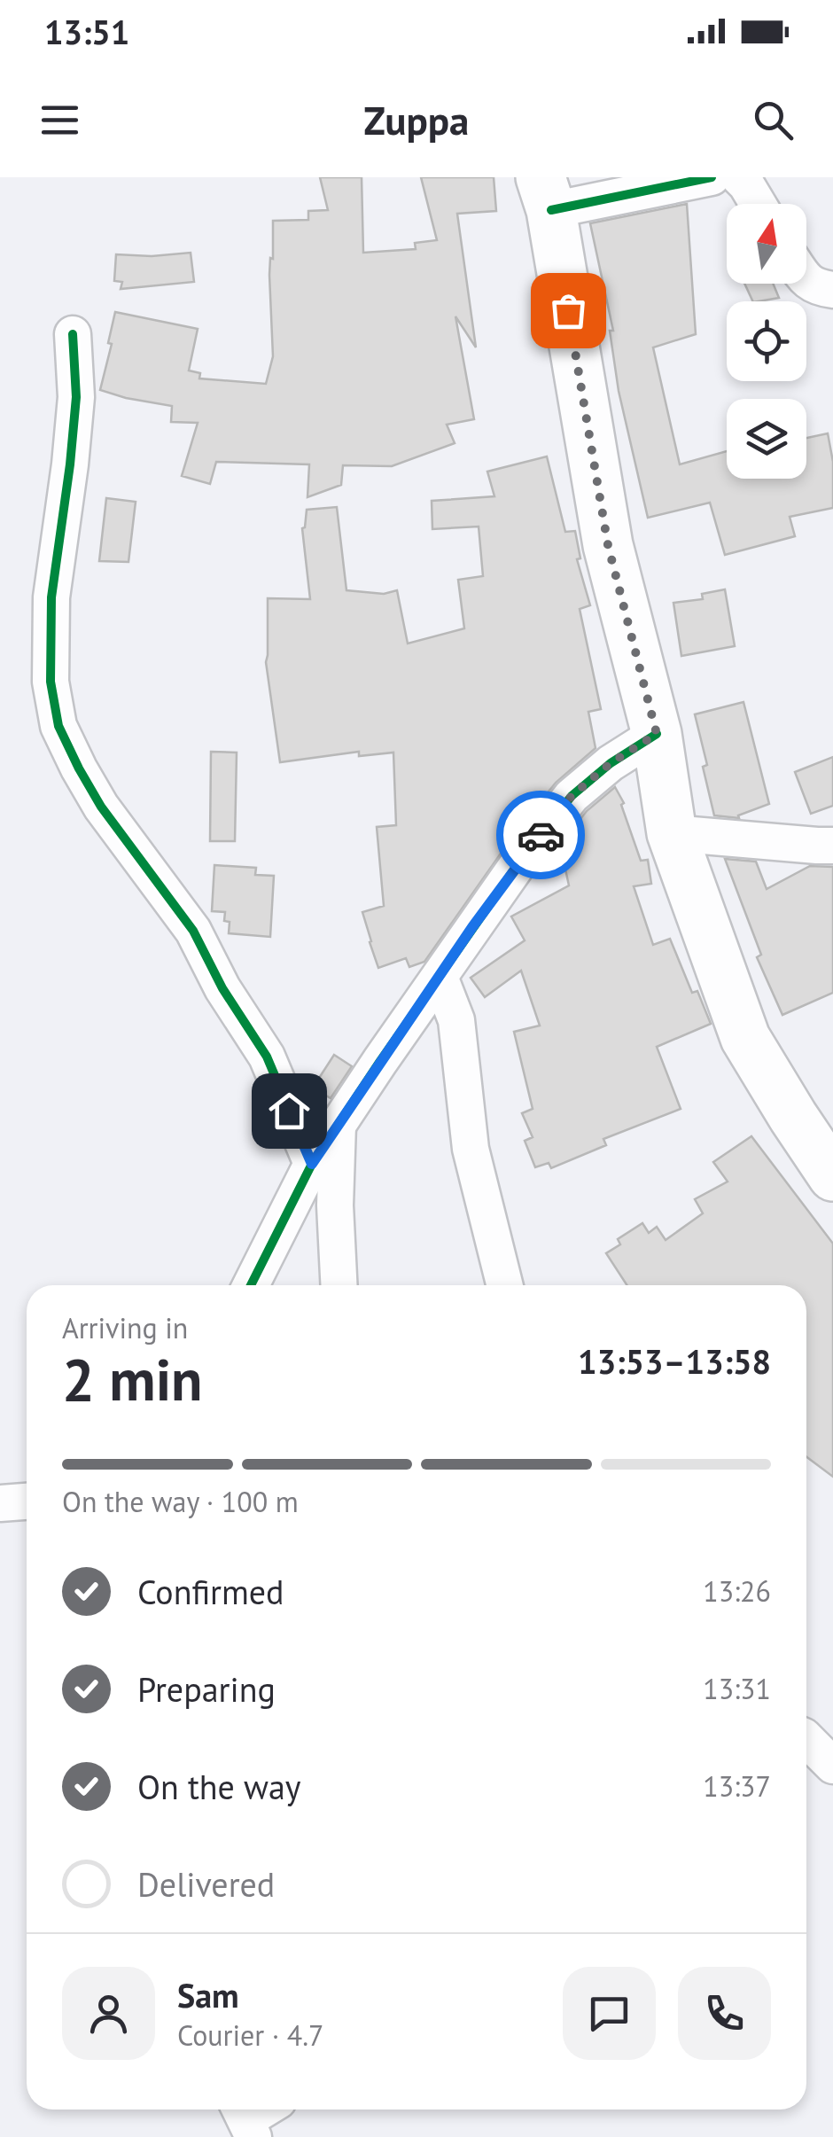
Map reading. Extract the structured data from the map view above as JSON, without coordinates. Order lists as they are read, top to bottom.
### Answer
{
  "north": "top",
  "page": {
    "status": "13:51",
    "header": "Zuppa",
    "heading": ["2 min", "Arriving in", "13:53–13:58"],
    "panel": ["Sam", "Courier · 4.7"],
    "bar": "On the way · 100 m",
    "list": [
      ["Confirmed", "13:26"],
      ["Preparing", "13:31"],
      ["On the way", "13:37"],
      "Delivered"
    ]
  }
}
